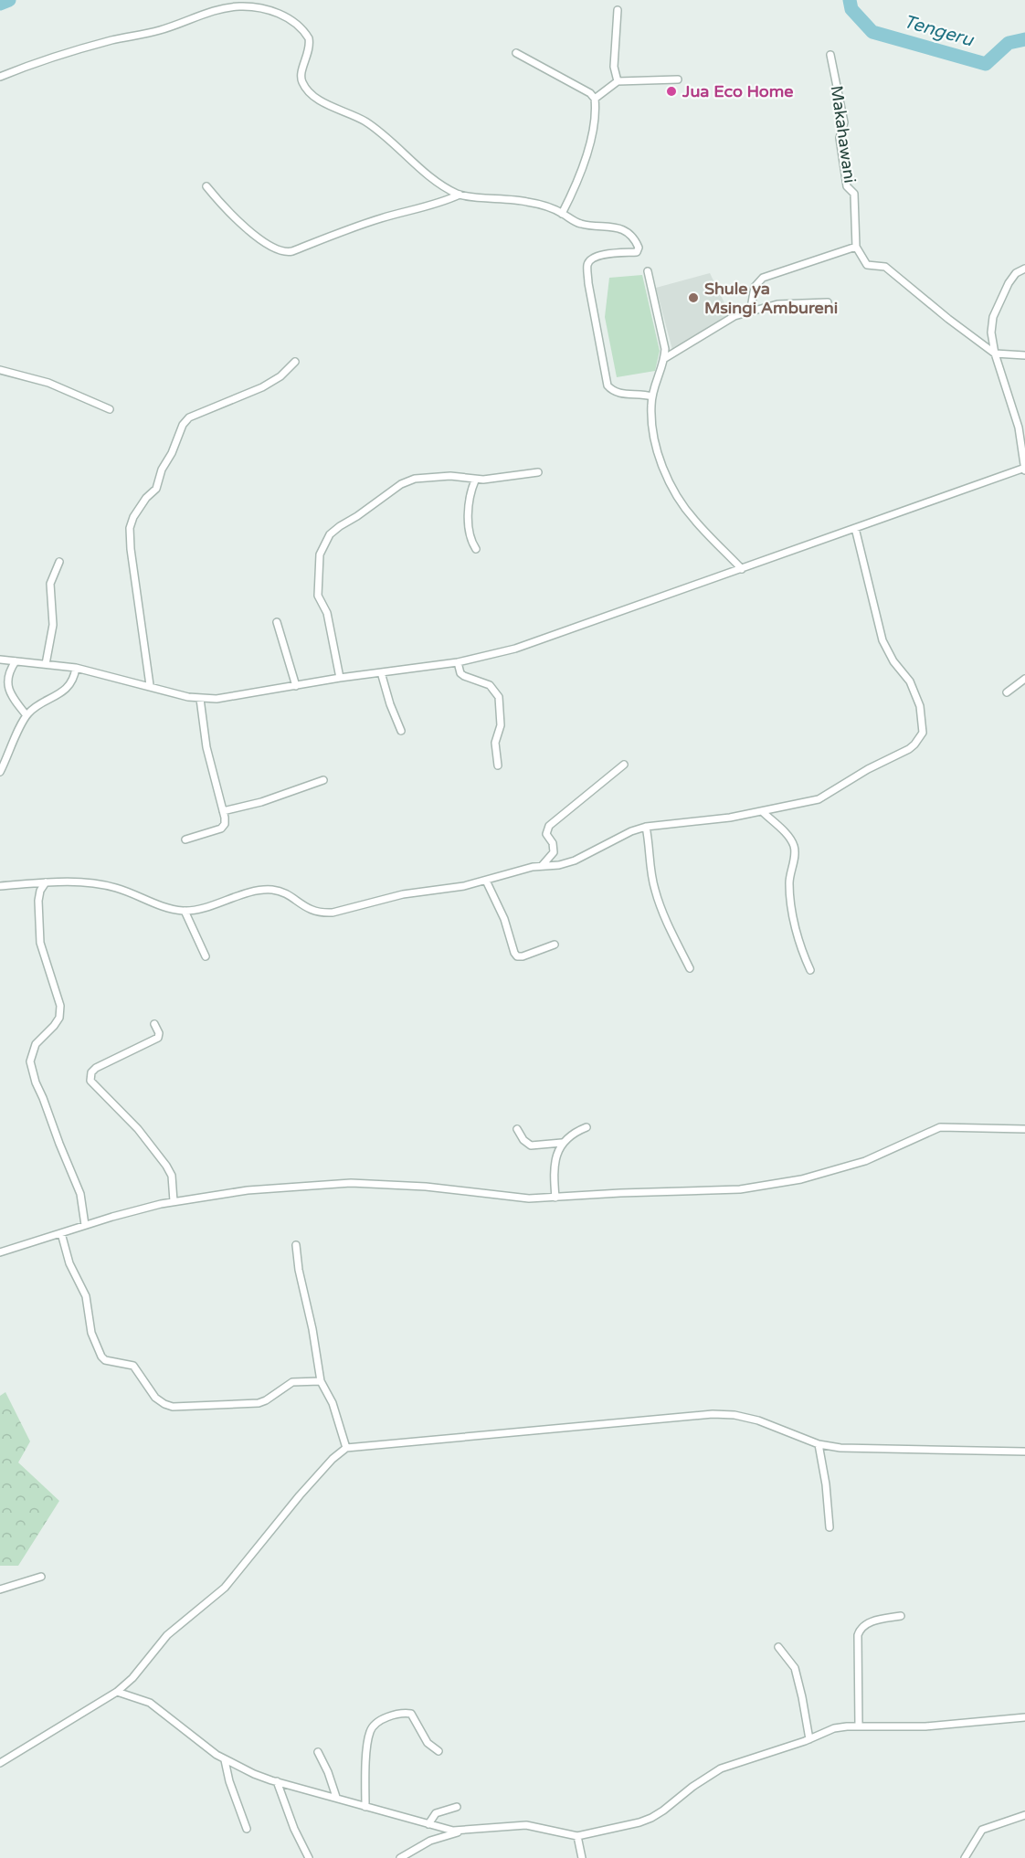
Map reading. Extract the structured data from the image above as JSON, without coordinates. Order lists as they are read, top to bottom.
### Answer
{
  "streets": {
    "street": ["Makahawani"]
  },
  "water": ["Tengeru"],
  "places": ["Jua Eco Home", "Shule ya Msingi Ambureni"]
}
